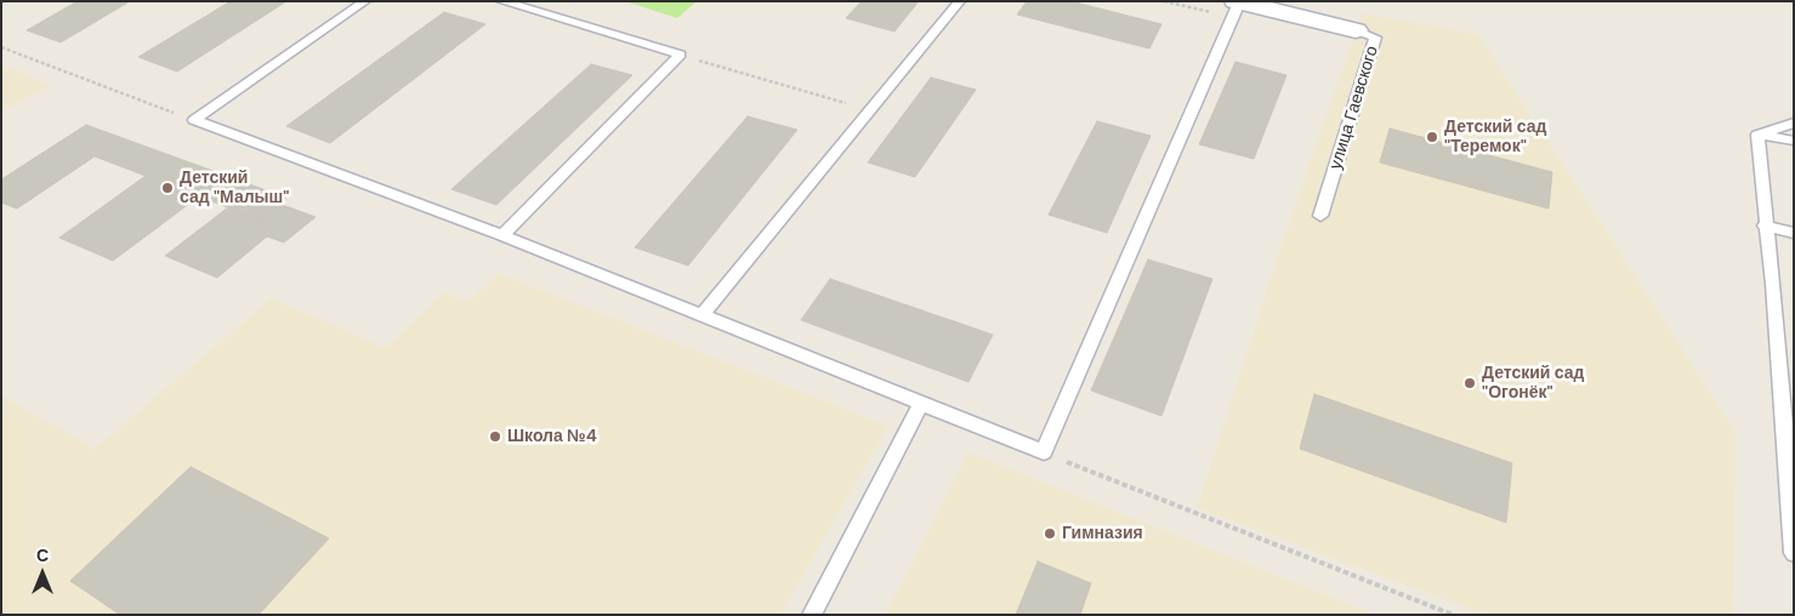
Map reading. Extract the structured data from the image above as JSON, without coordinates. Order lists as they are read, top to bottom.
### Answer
{
  "streets": {
    "street": ["улица Гаевского"]
  },
  "places": [
    "Детский сад \"Теремок\"",
    "Детский сад \"Малыш\"",
    "Детский сад \"Огонёк\"",
    "Школа №4",
    "Гимназия"
  ],
  "north": "top"
}
